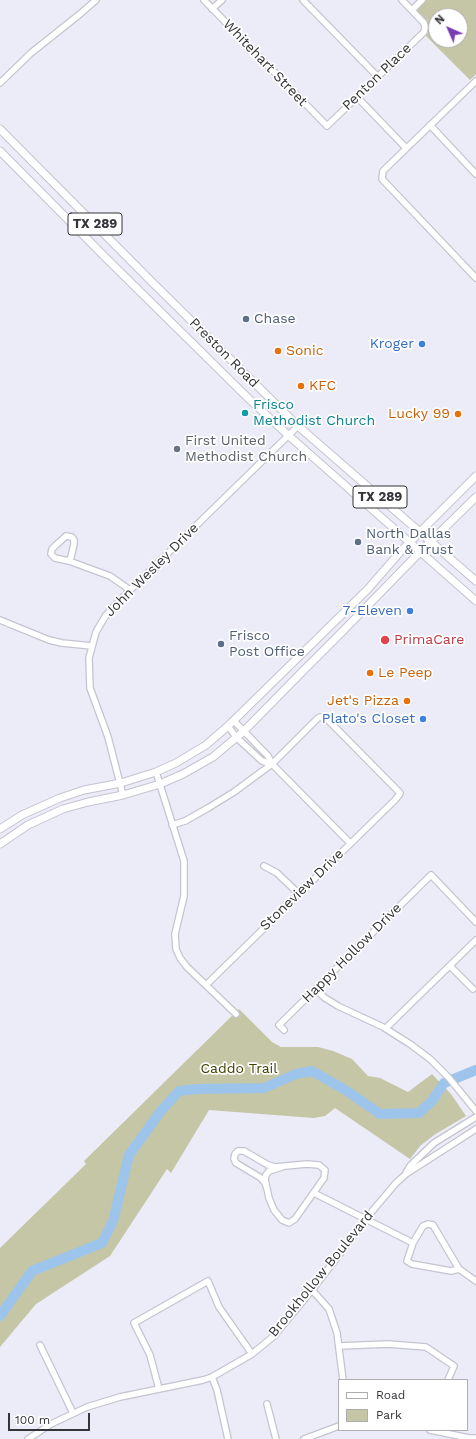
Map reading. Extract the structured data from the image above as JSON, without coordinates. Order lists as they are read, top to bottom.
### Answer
{
  "streets": {
    "main road": ["TX 289", "Preston Road"],
    "street": [
      "Whitehart Street",
      "Penton Place",
      "John Wesley Drive",
      "Stoneview Drive",
      "Happy Hollow Drive",
      "Brookhollow Boulevard"
    ]
  },
  "crossings": [
    ["Whitehart Street", "Penton Place"],
    ["Preston Road", "John Wesley Drive"]
  ],
  "parks": ["Caddo Trail"],
  "places": [
    "Chase",
    "Kroger",
    "Sonic",
    "KFC",
    "Frisco Methodist Church",
    "Lucky 99",
    "First United Methodist Church",
    "North Dallas Bank & Trust",
    "7-Eleven",
    "PrimaCare",
    "Frisco Post Office",
    "Le Peep",
    "Jet's Pizza",
    "Plato's Closet"
  ],
  "legend": ["Road", "Park"],
  "scale_bar": "100 m",
  "north": "top left"
}
